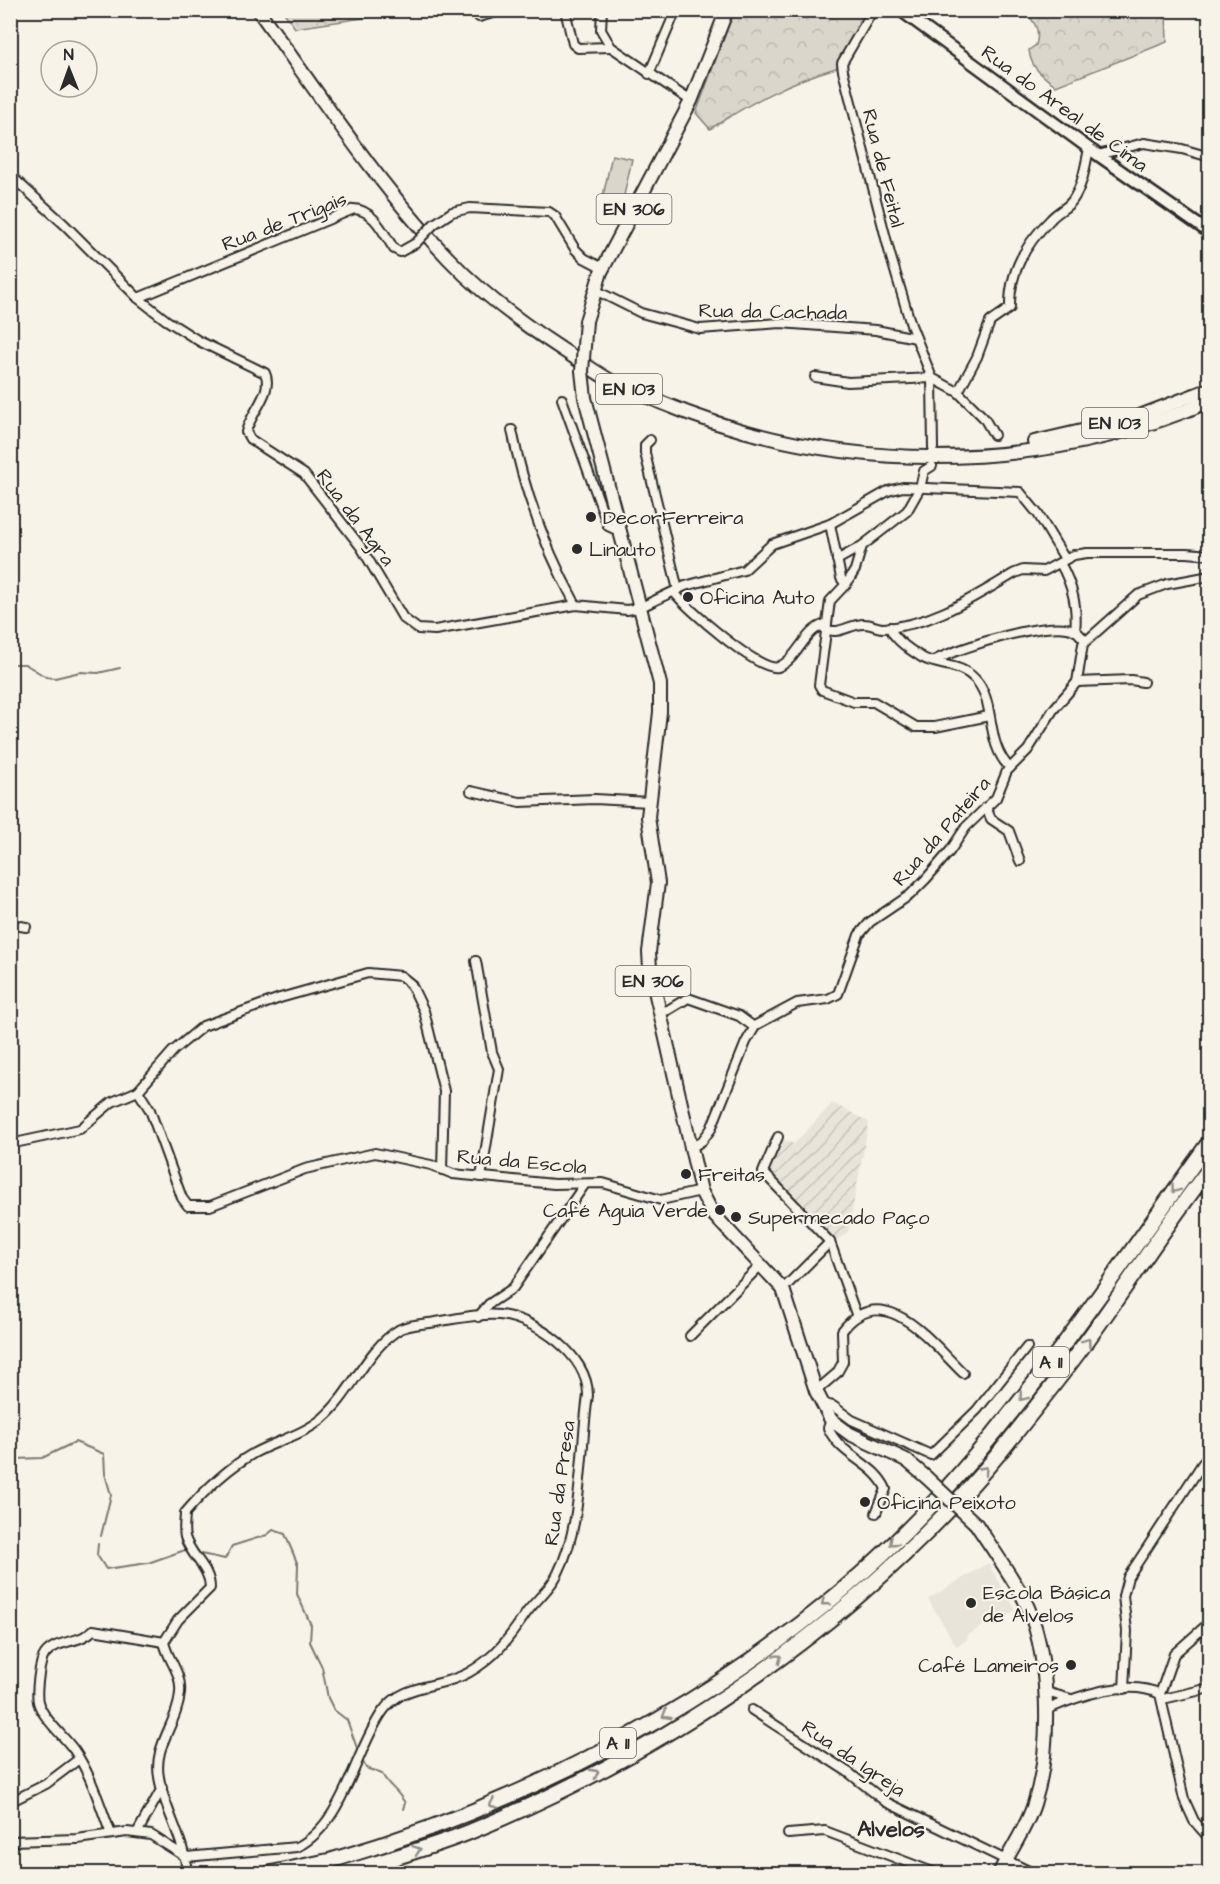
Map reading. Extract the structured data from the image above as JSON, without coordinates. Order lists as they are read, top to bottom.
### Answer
{
  "streets": {
    "highway": ["A 11"],
    "main road": ["Rua do Areal de Cima", "EN 306", "EN 103"],
    "street": [
      "Rua de Feital",
      "Rua de Trigais",
      "Rua da Cachada",
      "Rua da Agra",
      "Rua da Pateira",
      "Rua da Escola",
      "Rua da Presa",
      "Rua da Igreja"
    ]
  },
  "crossings": [
    ["Rua de Feital", "Rua da Cachada"],
    ["EN 306", "Rua de Trigais"],
    ["EN 306", "Rua da Cachada"],
    ["EN 306", "Rua da Agra"],
    ["EN 306", "Rua da Escola"],
    ["EN 306", "Rua da Igreja"],
    ["Rua de Trigais", "Rua da Agra"]
  ],
  "districts": ["Alvelos"],
  "places": [
    "DecorFerreira",
    "Linauto",
    "Oficina Auto",
    "Freitas",
    "Café Aguia Verde",
    "Supermecado Paço",
    "Oficina Peixoto",
    "Escola Básica de Alvelos",
    "Café Lameiros"
  ],
  "north": "top"
}
